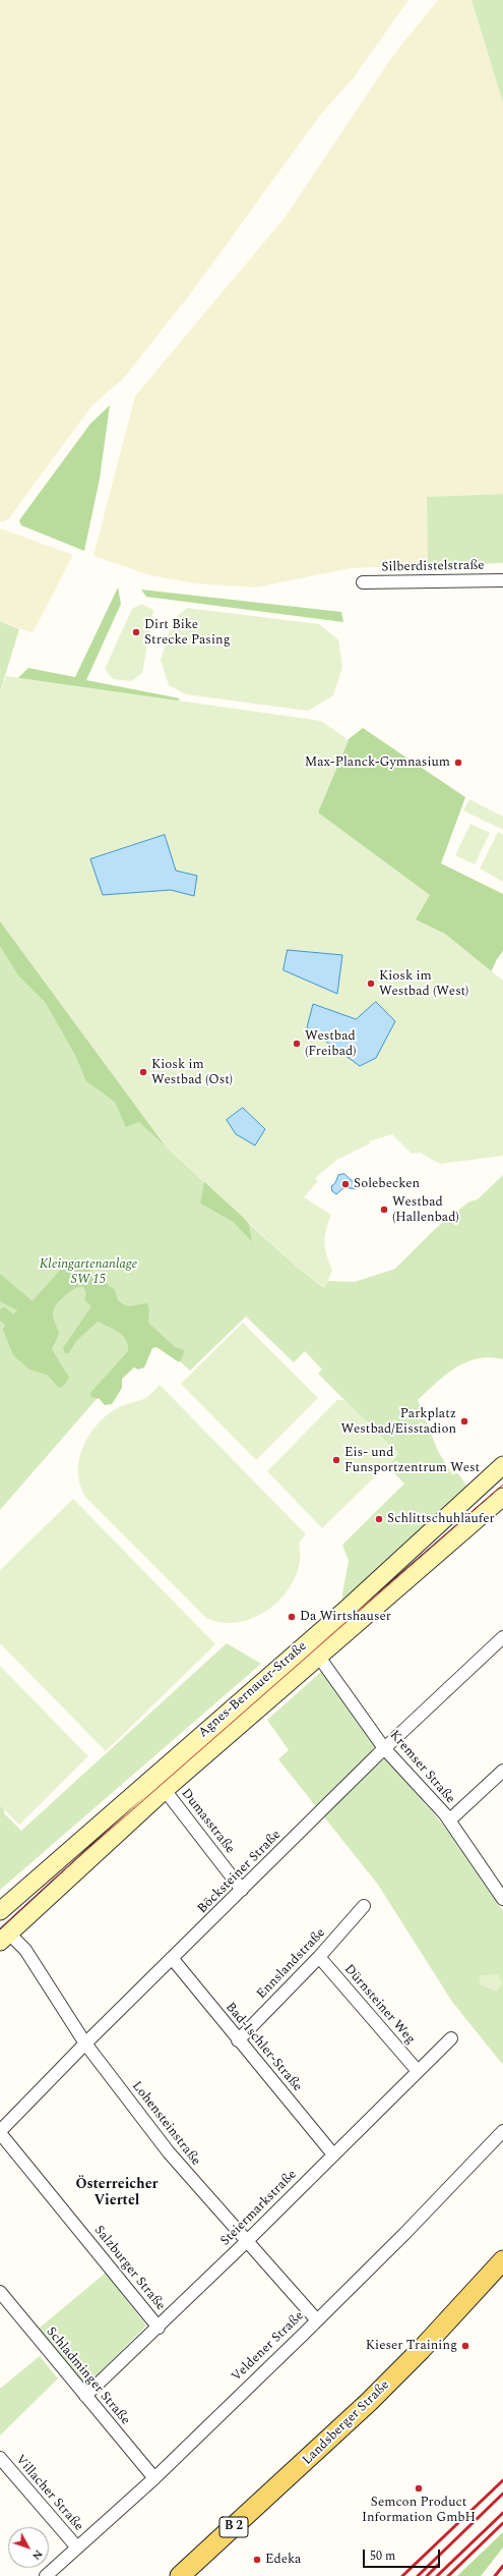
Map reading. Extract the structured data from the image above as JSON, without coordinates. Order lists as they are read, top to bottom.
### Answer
{
  "streets": {
    "main road": ["Agnes-Bernauer-Straße", "Landsberger Straße", "B 2"],
    "street": [
      "Silberdistelstraße",
      "Kremser Straße",
      "Dumasstraße",
      "Böcksteiner Straße",
      "Ennslandstraße",
      "Dürnsteiner Weg",
      "Bad-Ischler-Straße",
      "Lohensteinstraße",
      "Steiermarkstraße",
      "Salzburger Straße",
      "Veldener Straße",
      "Schladminger Straße",
      "Villacher Straße"
    ]
  },
  "crossings": [
    ["Agnes-Bernauer-Straße", "Kremser Straße"],
    ["Agnes-Bernauer-Straße", "Dumasstraße"],
    ["Agnes-Bernauer-Straße", "Lohensteinstraße"],
    ["Kremser Straße", "Böcksteiner Straße"],
    ["Dumasstraße", "Böcksteiner Straße"],
    ["Böcksteiner Straße", "Bad-Ischler-Straße"],
    ["Böcksteiner Straße", "Lohensteinstraße"],
    ["Böcksteiner Straße", "Salzburger Straße"],
    ["Ennslandstraße", "Dürnsteiner Weg"],
    ["Ennslandstraße", "Bad-Ischler-Straße"],
    ["Dürnsteiner Weg", "Steiermarkstraße"],
    ["Bad-Ischler-Straße", "Steiermarkstraße"],
    ["Lohensteinstraße", "Steiermarkstraße"],
    ["Lohensteinstraße", "Veldener Straße"],
    ["Steiermarkstraße", "Salzburger Straße"],
    ["Steiermarkstraße", "Schladminger Straße"],
    ["Veldener Straße", "Schladminger Straße"],
    ["Veldener Straße", "Villacher Straße"]
  ],
  "districts": ["Österreicher Viertel"],
  "parks": ["Kleingartenanlage SW 15"],
  "places": [
    "Dirt Bike Strecke Pasing",
    "Max-Planck-Gymnasium",
    "Kiosk im Westbad (West)",
    "Westbad (Freibad)",
    "Kiosk im Westbad (Ost)",
    "Solebecken",
    "Westbad (Hallenbad)",
    "Parkplatz Westbad/Eisstadion",
    "Eis- und Funsportzentrum West",
    "Schlittschuhläufer",
    "Da Wirtshauser",
    "Kieser Training",
    "Semcon Product Information GmbH",
    "Edeka"
  ],
  "scale_bar": "50 m",
  "north": "bottom right"
}
